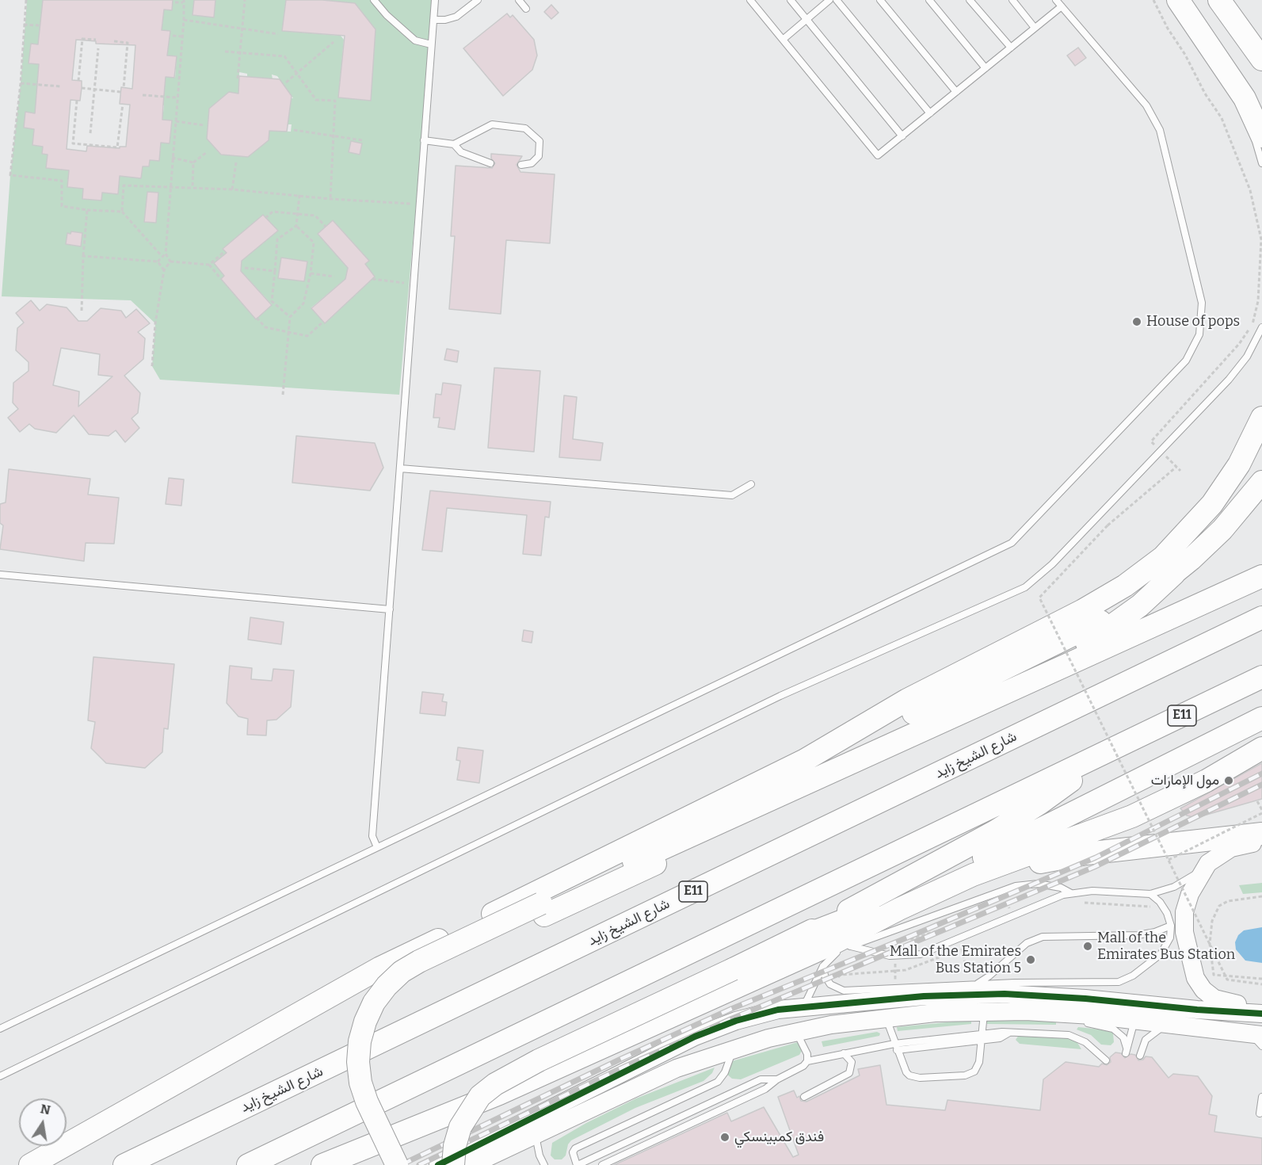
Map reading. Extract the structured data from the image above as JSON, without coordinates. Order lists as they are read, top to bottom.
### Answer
{
  "streets": {
    "highway": ["E11", "شارع الشيخ زايد"]
  },
  "places": [
    "House of pops",
    "مول الإمارات",
    "Mall of the Emirates Bus Station",
    "Mall of the Emirates Bus Station 5",
    "فندق كمبينسكي"
  ],
  "north": "top"
}
